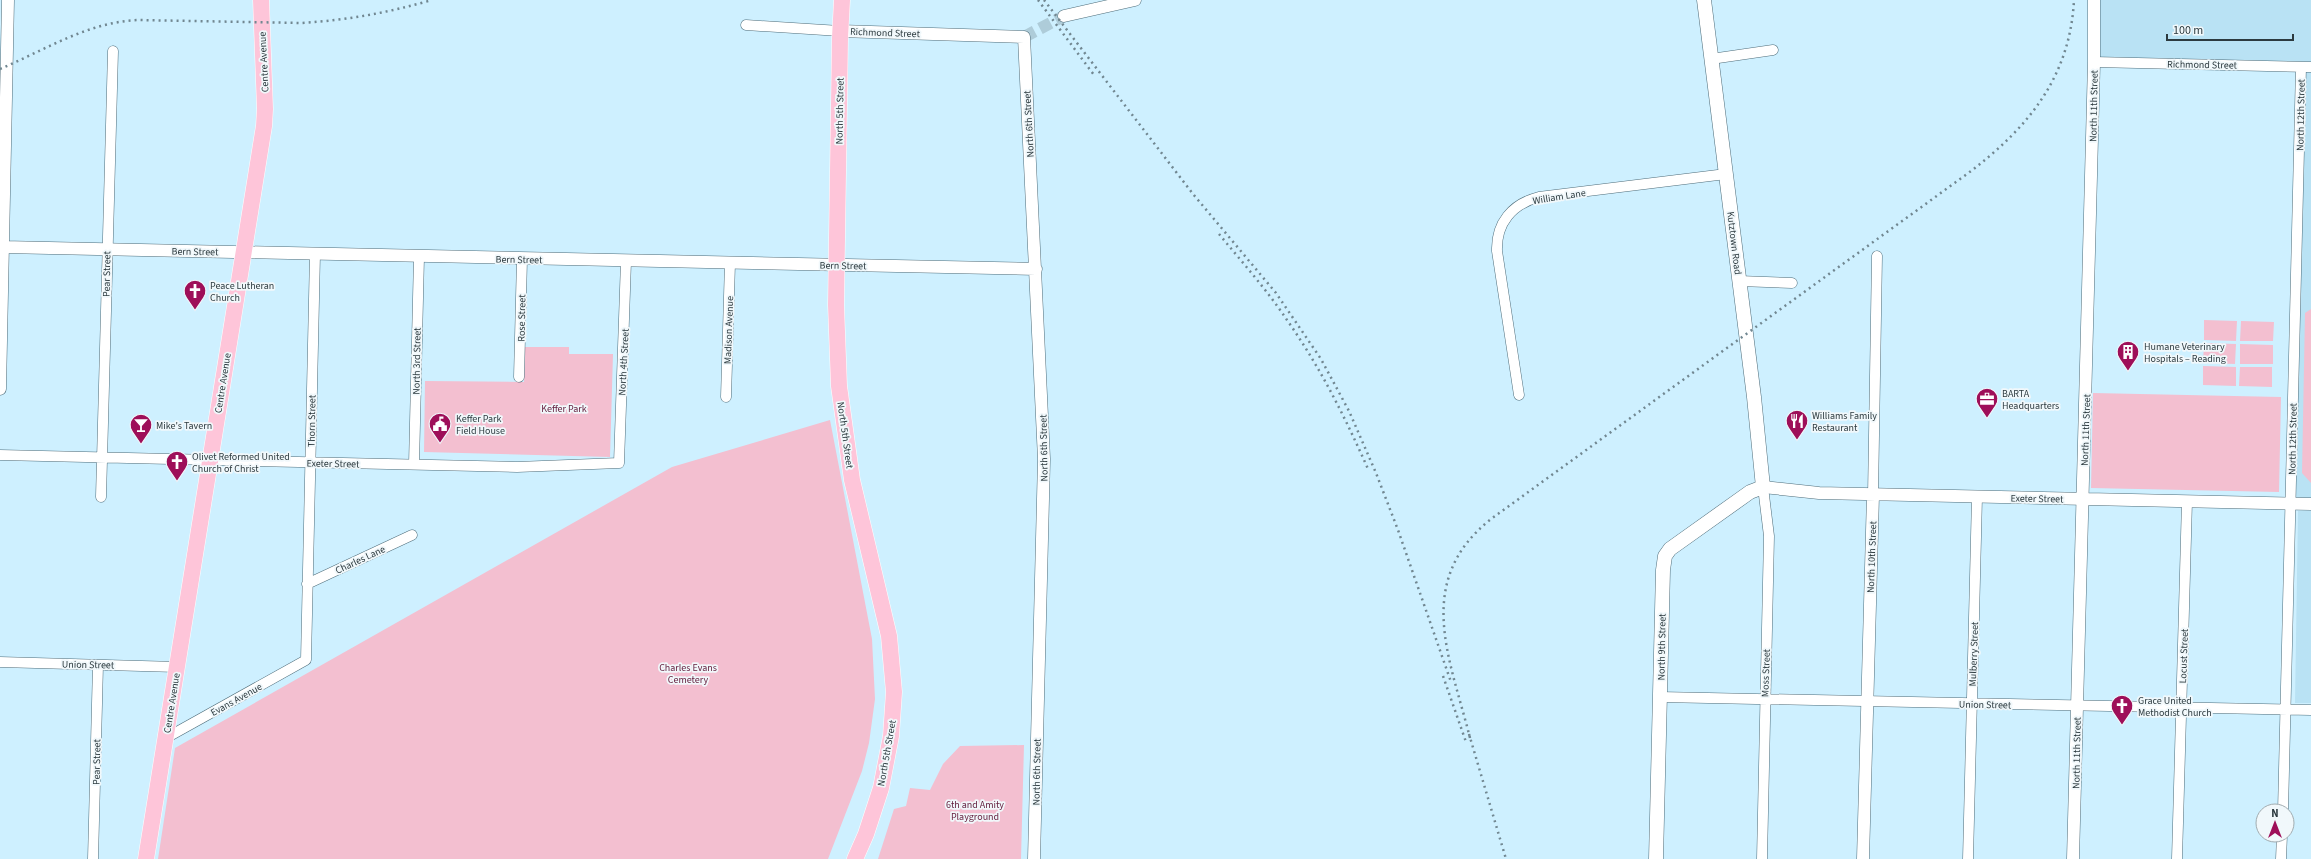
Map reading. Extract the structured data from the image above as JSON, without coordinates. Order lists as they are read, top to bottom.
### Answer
{
  "streets": {
    "main road": [
      "Centre Avenue",
      "North 5th Street",
      "Kutztown Road",
      "North 9th Street"
    ],
    "street": [
      "Richmond Street",
      "North 11th Street",
      "North 12th Street",
      "North 6th Street",
      "William Lane",
      "Bern Street",
      "Pear Street",
      "Rose Street",
      "Madison Avenue",
      "North 3rd Street",
      "North 4th Street",
      "Thorn Street",
      "Exeter Street",
      "North 10th Street",
      "Charles Lane",
      "Mulberry Street",
      "Locust Street",
      "Union Street",
      "Moss Street",
      "Evans Avenue"
    ]
  },
  "crossings": [
    ["Richmond Street", "North 11th Street"],
    ["Richmond Street", "North 5th Street"],
    ["Richmond Street", "North 12th Street"],
    ["Richmond Street", "North 6th Street"],
    ["Centre Avenue", "Bern Street"],
    ["Centre Avenue", "Exeter Street"],
    ["Centre Avenue", "Union Street"],
    ["Centre Avenue", "Evans Avenue"],
    ["North 11th Street", "Exeter Street"],
    ["North 11th Street", "Union Street"],
    ["North 5th Street", "Bern Street"],
    ["North 12th Street", "Exeter Street"],
    ["North 12th Street", "Union Street"],
    ["North 6th Street", "Bern Street"],
    ["William Lane", "Kutztown Road"],
    ["Kutztown Road", "Exeter Street"],
    ["Kutztown Road", "North 9th Street"],
    ["Kutztown Road", "Moss Street"],
    ["Bern Street", "Pear Street"],
    ["Bern Street", "Rose Street"],
    ["Bern Street", "Madison Avenue"],
    ["Bern Street", "North 3rd Street"],
    ["Bern Street", "North 4th Street"],
    ["Bern Street", "Thorn Street"],
    ["Pear Street", "Exeter Street"],
    ["Pear Street", "Union Street"],
    ["North 3rd Street", "Exeter Street"],
    ["North 4th Street", "Exeter Street"],
    ["Thorn Street", "Exeter Street"],
    ["Thorn Street", "Charles Lane"],
    ["Thorn Street", "Evans Avenue"],
    ["Exeter Street", "North 10th Street"],
    ["Exeter Street", "North 9th Street"],
    ["Exeter Street", "Mulberry Street"],
    ["Exeter Street", "Locust Street"],
    ["Exeter Street", "Moss Street"],
    ["North 10th Street", "Union Street"],
    ["North 9th Street", "Union Street"],
    ["North 9th Street", "Moss Street"],
    ["Mulberry Street", "Union Street"],
    ["Locust Street", "Union Street"],
    ["Union Street", "Moss Street"]
  ],
  "parks": ["Keffer Park", "Charles Evans Cemetery", "6th and Amity Playground"],
  "places": {
    "church": ["Peace Lutheran Church", "Olivet Reformed United Church of Christ", "Grace United Methodist Church"],
    "building": ["Humane Veterinary Hospitals – Reading"],
    "office": ["BARTA Headquarters"],
    "restaurant": ["Williams Family Restaurant"],
    "public building": ["Keffer Park Field House"],
    "bar": ["Mike's Tavern"]
  },
  "scale_bar": "100 m",
  "north": "top"
}
